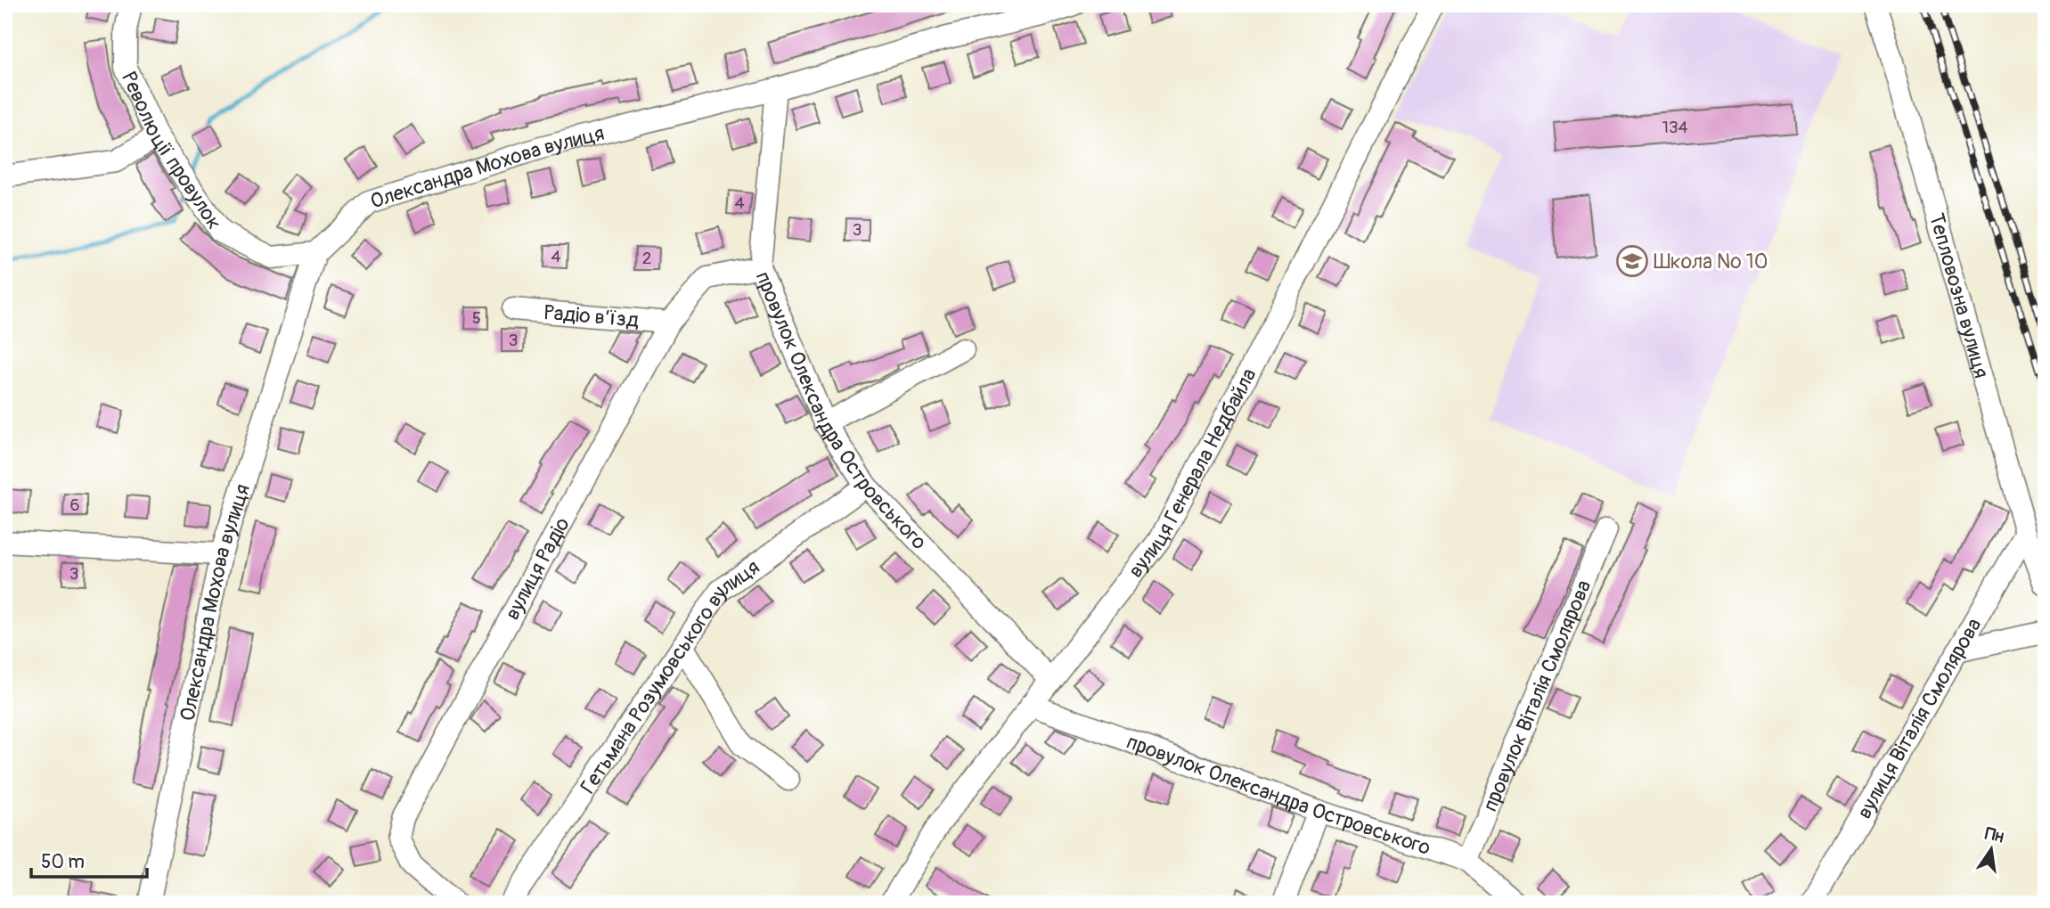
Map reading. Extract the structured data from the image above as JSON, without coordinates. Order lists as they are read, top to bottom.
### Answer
{
  "streets": {
    "street": [
      "Революції провулок",
      "Олександра Мохова вулиця",
      "Тепловозна вулиця",
      "Радіо в’їзд",
      "провулок Олександра Островського",
      "вулиця Генерала Недбайла",
      "вулиця Радіо",
      "Гетьмана Розумовського вулиця",
      "провулок Віталія Смолярова",
      "вулиця Віталія Смолярова"
    ]
  },
  "crossings": [
    ["Революції провулок", "Олександра Мохова вулиця"],
    ["Олександра Мохова вулиця", "провулок Олександра Островського"],
    ["Тепловозна вулиця", "вулиця Віталія Смолярова"],
    ["Радіо в’їзд", "вулиця Радіо"],
    ["провулок Олександра Островського", "вулиця Генерала Недбайла"],
    ["провулок Олександра Островського", "вулиця Радіо"],
    ["провулок Олександра Островського", "Гетьмана Розумовського вулиця"],
    ["провулок Олександра Островського", "провулок Віталія Смолярова"]
  ],
  "places": {
    "school or university": ["Школа № 10"]
  },
  "house_numbers": [
    "134",
    "4",
    "3",
    "4",
    "2",
    "5",
    "3",
    "6",
    "3"
  ],
  "scale_bar": "50 m",
  "north": "top"
}
